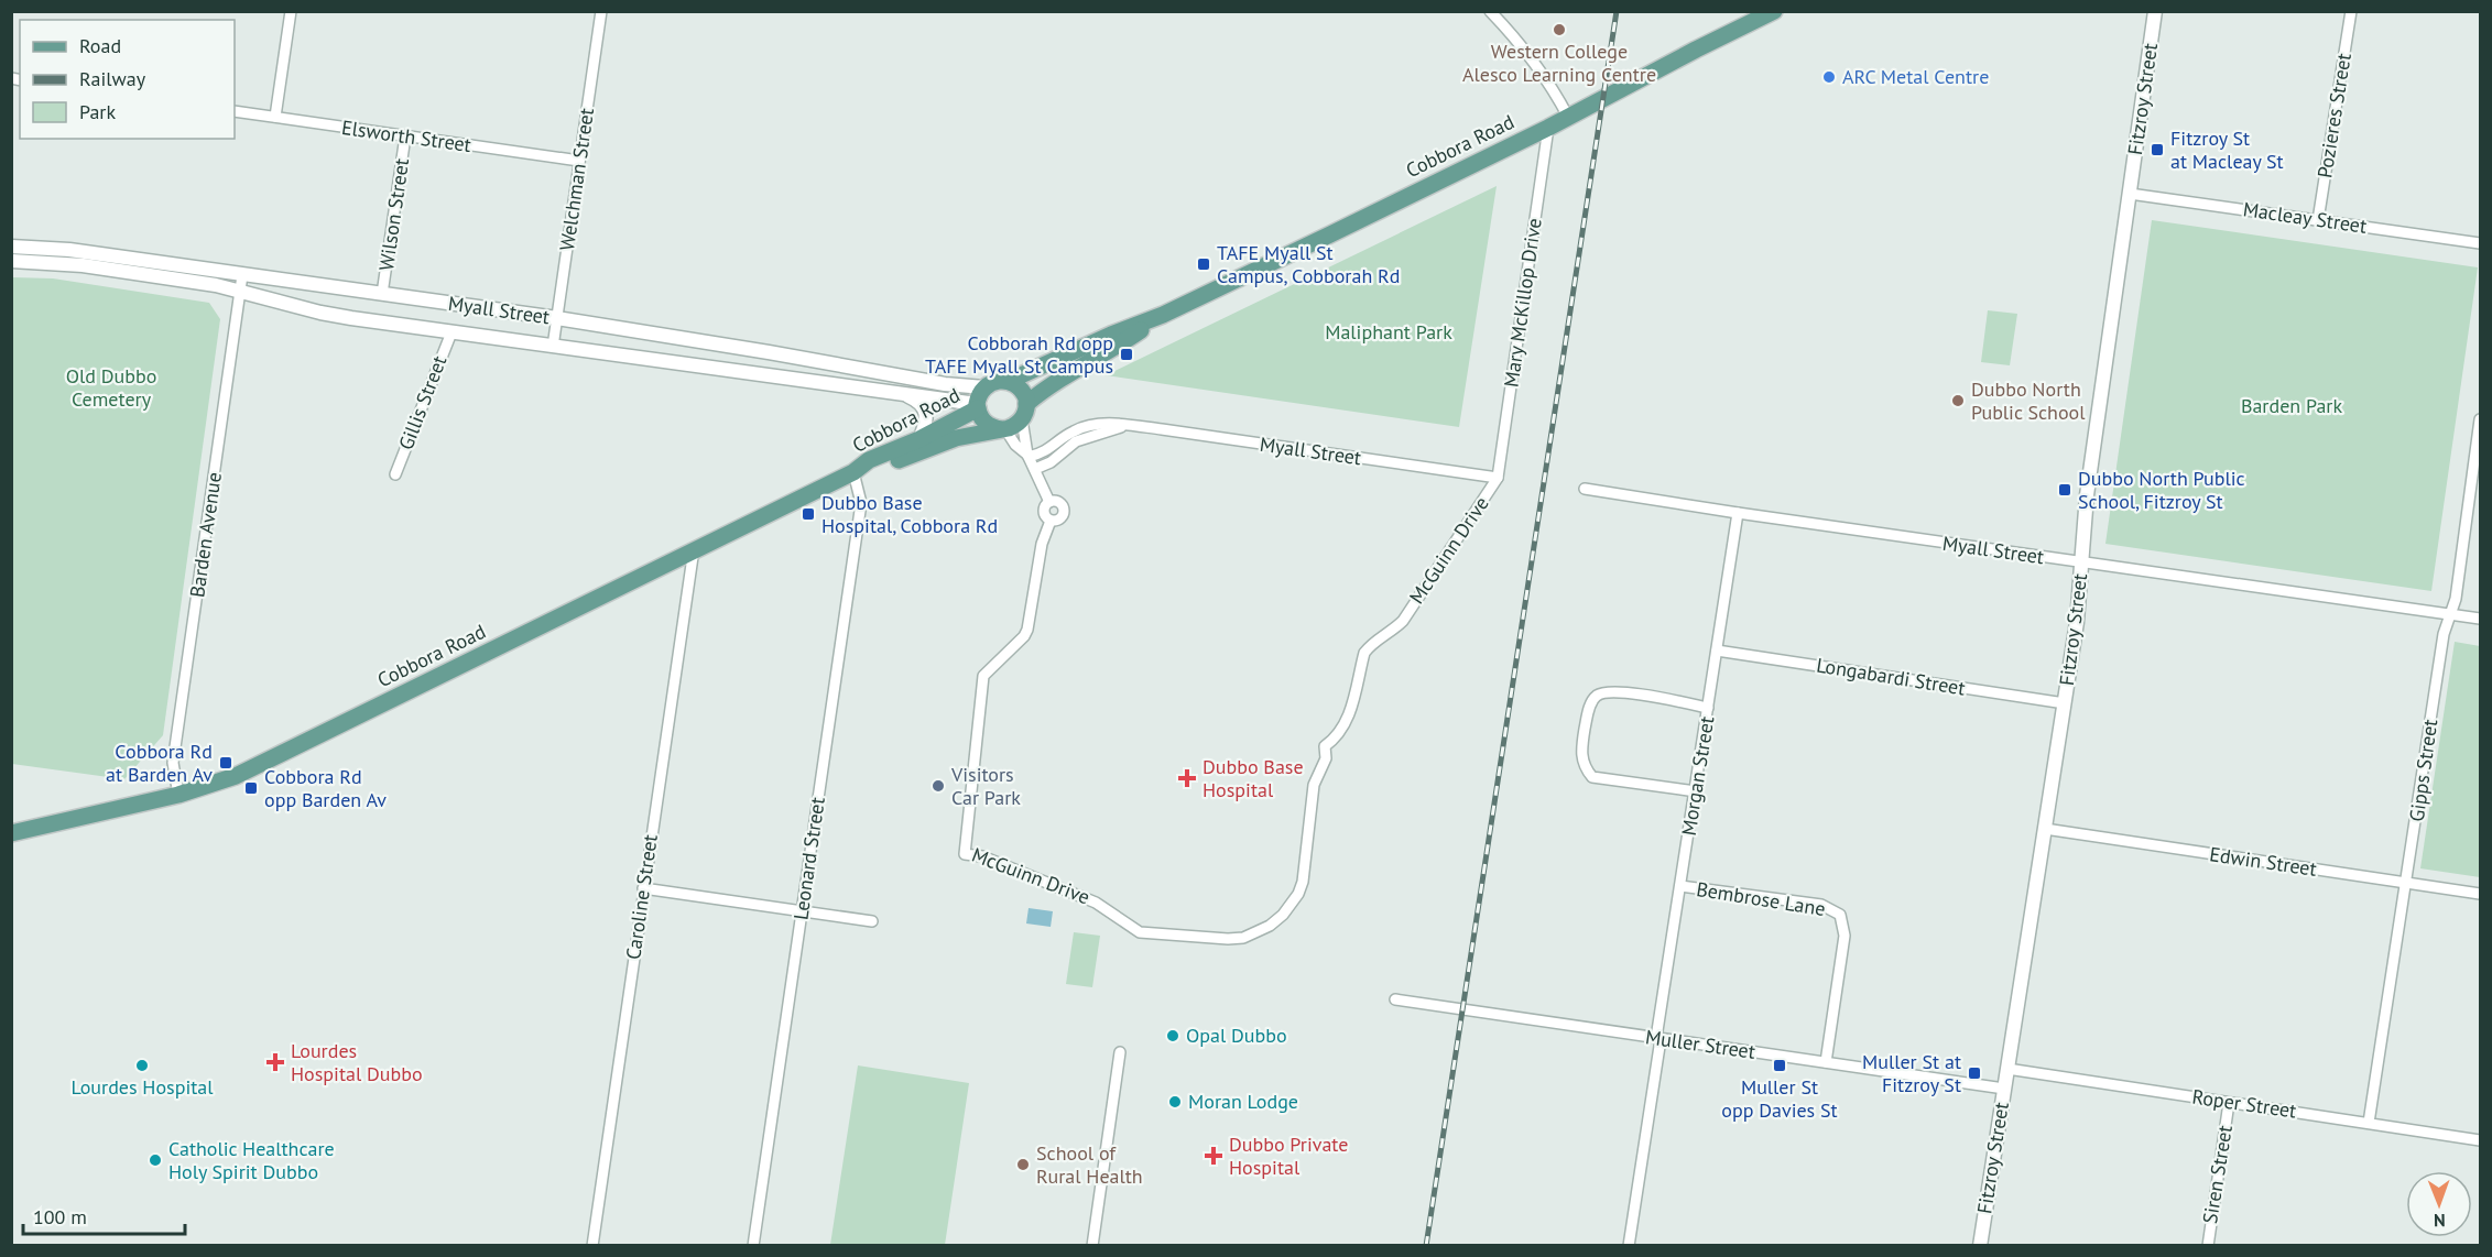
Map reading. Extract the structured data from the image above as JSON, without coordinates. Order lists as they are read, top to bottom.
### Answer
{
  "streets": {
    "main road": ["Cobbora Road"],
    "street": [
      "Fitzroy Street",
      "Pozieres Street",
      "Elsworth Street",
      "Welchman Street",
      "Wilson Street",
      "Macleay Street",
      "Mary McKillop Drive",
      "Myall Street",
      "Gillis Street",
      "Barden Avenue",
      "McGuinn Drive",
      "Longabardi Street",
      "Gipps Street",
      "Morgan Street",
      "Leonard Street",
      "Edwin Street",
      "Caroline Street",
      "Bembrose Lane",
      "Muller Street",
      "Roper Street",
      "Siren Street"
    ]
  },
  "crossings": [
    ["Fitzroy Street", "Macleay Street"],
    ["Fitzroy Street", "Myall Street"],
    ["Fitzroy Street", "Longabardi Street"],
    ["Fitzroy Street", "Edwin Street"],
    ["Fitzroy Street", "Muller Street"],
    ["Fitzroy Street", "Roper Street"],
    ["Pozieres Street", "Macleay Street"],
    ["Elsworth Street", "Welchman Street"],
    ["Elsworth Street", "Wilson Street"],
    ["Cobbora Road", "Mary McKillop Drive"],
    ["Cobbora Road", "Myall Street"],
    ["Cobbora Road", "Barden Avenue"],
    ["Cobbora Road", "Leonard Street"],
    ["Cobbora Road", "Caroline Street"],
    ["Welchman Street", "Myall Street"],
    ["Wilson Street", "Myall Street"],
    ["Mary McKillop Drive", "Myall Street"],
    ["Mary McKillop Drive", "McGuinn Drive"],
    ["Myall Street", "Gillis Street"],
    ["Myall Street", "Barden Avenue"],
    ["Myall Street", "McGuinn Drive"],
    ["Myall Street", "Gipps Street"],
    ["Myall Street", "Morgan Street"],
    ["Longabardi Street", "Morgan Street"],
    ["Gipps Street", "Edwin Street"],
    ["Gipps Street", "Roper Street"],
    ["Morgan Street", "Bembrose Lane"],
    ["Morgan Street", "Muller Street"],
    ["Bembrose Lane", "Muller Street"],
    ["Roper Street", "Siren Street"]
  ],
  "parks": ["Maliphant Park", "Old Dubbo Cemetery", "Barden Park"],
  "places": {
    "other": [
      "Western College Alesco Learning Centre",
      "ARC Metal Centre",
      "Dubbo North Public School",
      "Visitors Car Park",
      "Opal Dubbo",
      "Lourdes Hospital",
      "Moran Lodge",
      "Catholic Healthcare Holy Spirit Dubbo",
      "School of Rural Health"
    ],
    "transit": [
      "Fitzroy St at Macleay St",
      "TAFE Myall St Campus, Cobborah Rd",
      "Cobborah Rd opp TAFE Myall St Campus",
      "Dubbo North Public School, Fitzroy St",
      "Dubbo Base Hospital, Cobbora Rd",
      "Cobbora Rd at Barden Av",
      "Cobbora Rd opp Barden Av",
      "Muller St opp Davies St",
      "Muller St at Fitzroy St"
    ],
    "health": ["Dubbo Base Hospital", "Lourdes Hospital Dubbo", "Dubbo Private Hospital"]
  },
  "legend": ["Road", "Railway", "Park"],
  "scale_bar": "100 m",
  "north": "bottom"
}
